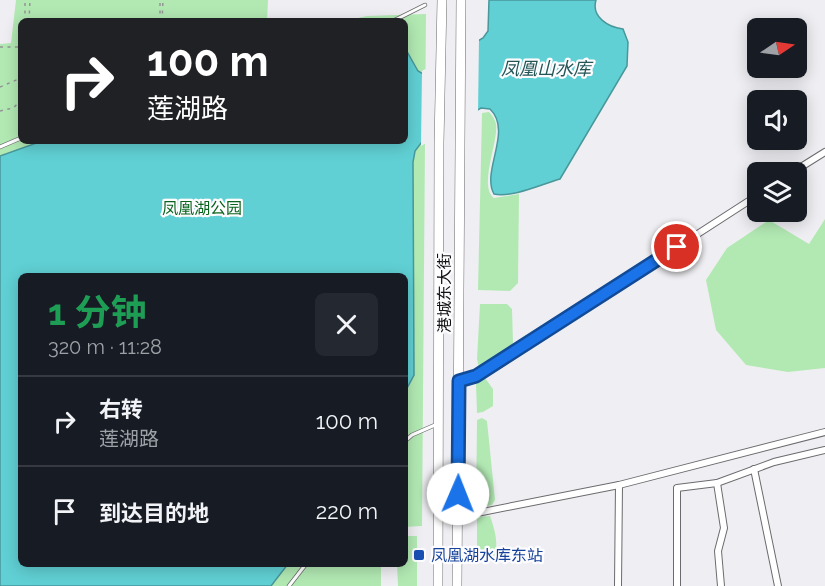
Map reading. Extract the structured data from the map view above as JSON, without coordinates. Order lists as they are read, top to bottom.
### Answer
{
  "streets": {
    "main road": ["港城东大街"]
  },
  "water": ["凤凰山水库"],
  "parks": ["凤凰湖公园"],
  "places": {
    "transit": ["凤凰湖水库东站"]
  },
  "north": "right",
  "page": {
    "turn": ["100 m", "莲湖路"],
    "heading": ["1 分钟", "320 m · 11:28"],
    "list": [
      {
        "name": "右转",
        "note": "莲湖路",
        "value": "100 m"
      },
      {
        "name": "到达目的地",
        "value": "220 m"
      }
    ]
  }
}
